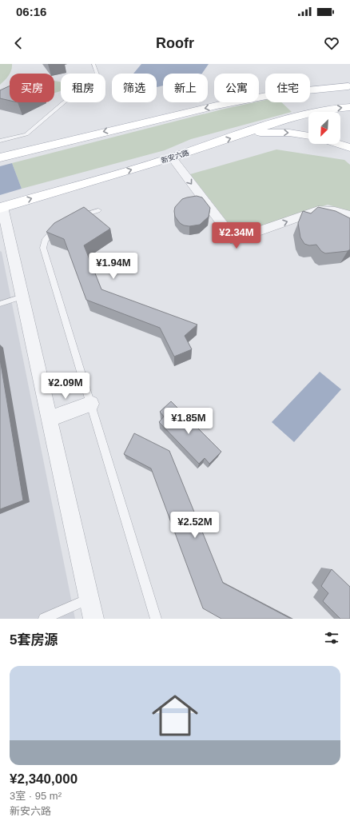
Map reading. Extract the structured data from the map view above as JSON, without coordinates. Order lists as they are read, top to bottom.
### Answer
{
  "streets": {
    "main road": ["新安六路"]
  },
  "north": "bottom left",
  "page": {
    "status": "06:16",
    "header": "Roofr",
    "chip": [
      "买房",
      "租房",
      "筛选",
      "新上",
      "公寓",
      "住宅"
    ],
    "price": [
      "¥2.34M",
      "¥1.94M",
      "¥2.09M",
      "¥1.85M",
      "¥2.52M"
    ],
    "heading": "5套房源",
    "list": [
      {
        "name": "¥2,340,000",
        "note": "3室 · 95 m² · 新安六路"
      }
    ]
  }
}
